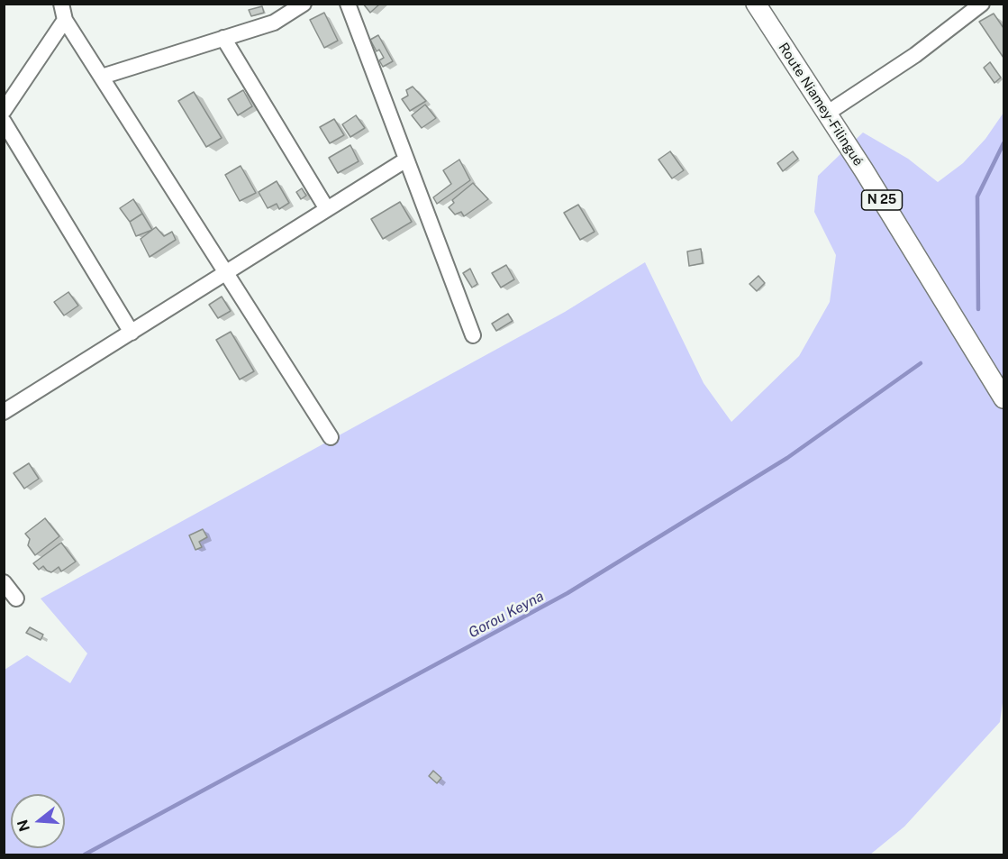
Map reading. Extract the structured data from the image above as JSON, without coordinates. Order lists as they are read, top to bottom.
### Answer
{
  "streets": {
    "main road": ["Route Niamey-Filingué", "N 25"]
  },
  "water": ["Gorou Keyna"],
  "north": "left"
}
